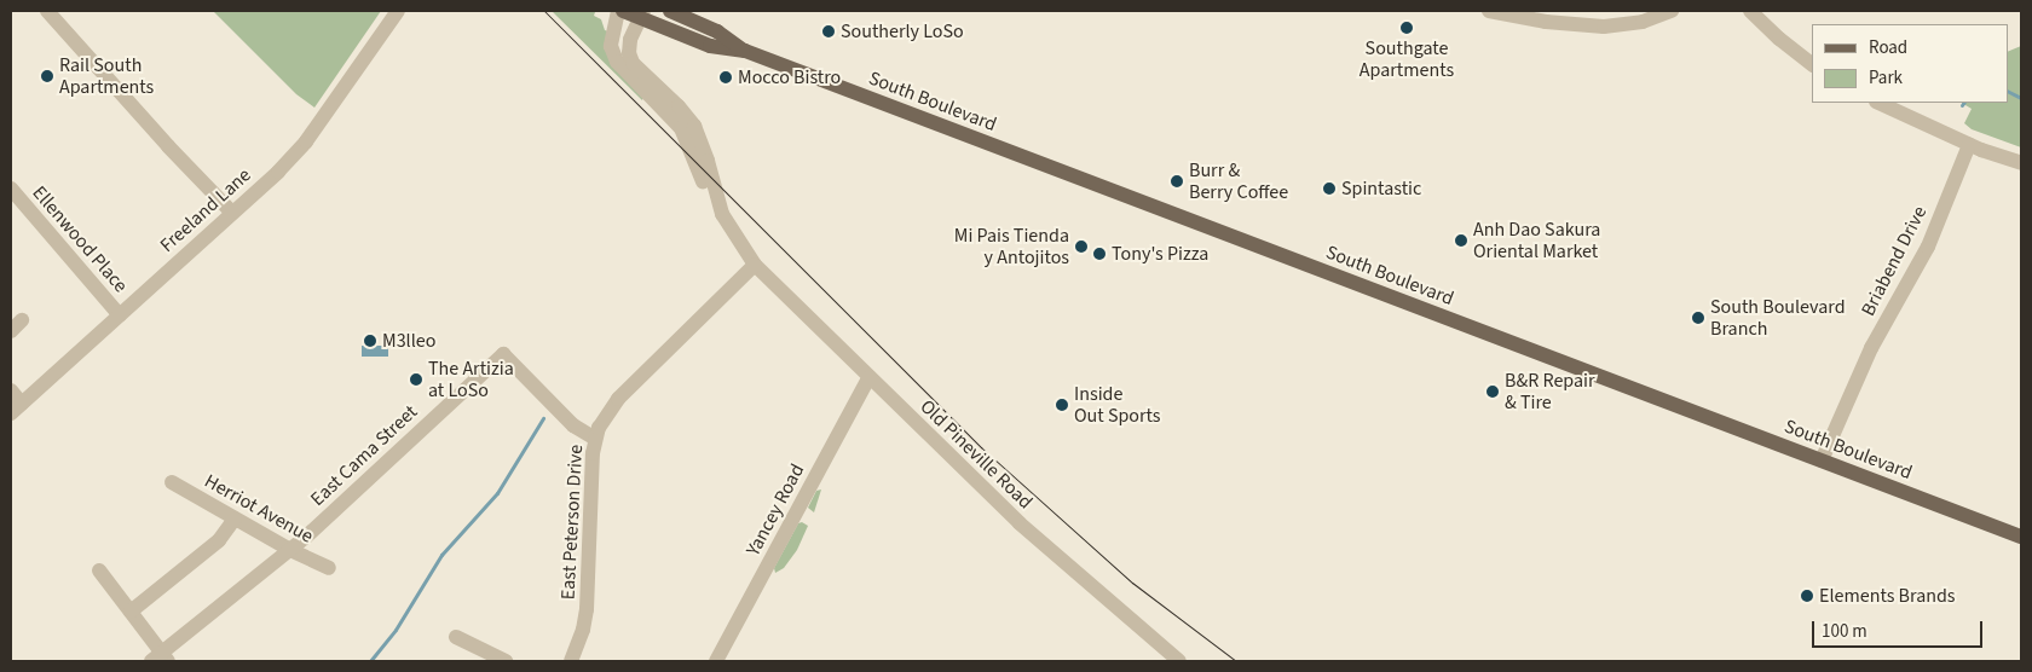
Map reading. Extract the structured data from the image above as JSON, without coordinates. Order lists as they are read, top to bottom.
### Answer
{
  "streets": {
    "main road": ["South Boulevard"],
    "street": [
      "Freeland Lane",
      "Ellenwood Place",
      "Briabend Drive",
      "Old Pineville Road",
      "East Cama Street",
      "Herriot Avenue",
      "Yancey Road",
      "East Peterson Drive"
    ]
  },
  "crossings": [
    ["South Boulevard", "Briabend Drive"],
    ["South Boulevard", "Old Pineville Road"],
    ["Freeland Lane", "Ellenwood Place"],
    ["Old Pineville Road", "Yancey Road"],
    ["Old Pineville Road", "East Peterson Drive"],
    ["East Cama Street", "Herriot Avenue"],
    ["East Cama Street", "East Peterson Drive"]
  ],
  "places": [
    "Southgate Apartments",
    "Southerly LoSo",
    "Rail South Apartments",
    "Mocco Bistro",
    "Burr & Berry Coffee",
    "Spintastic",
    "Anh Dao Sakura Oriental Market",
    "Mi Pais Tienda y Antojitos",
    "Tony's Pizza",
    "South Boulevard Branch",
    "M3lleo",
    "The Artizia at LoSo",
    "B&R Repair & Tire",
    "Inside Out Sports",
    "Elements Brands"
  ],
  "legend": ["Road", "Park"],
  "scale_bar": "100 m"
}
